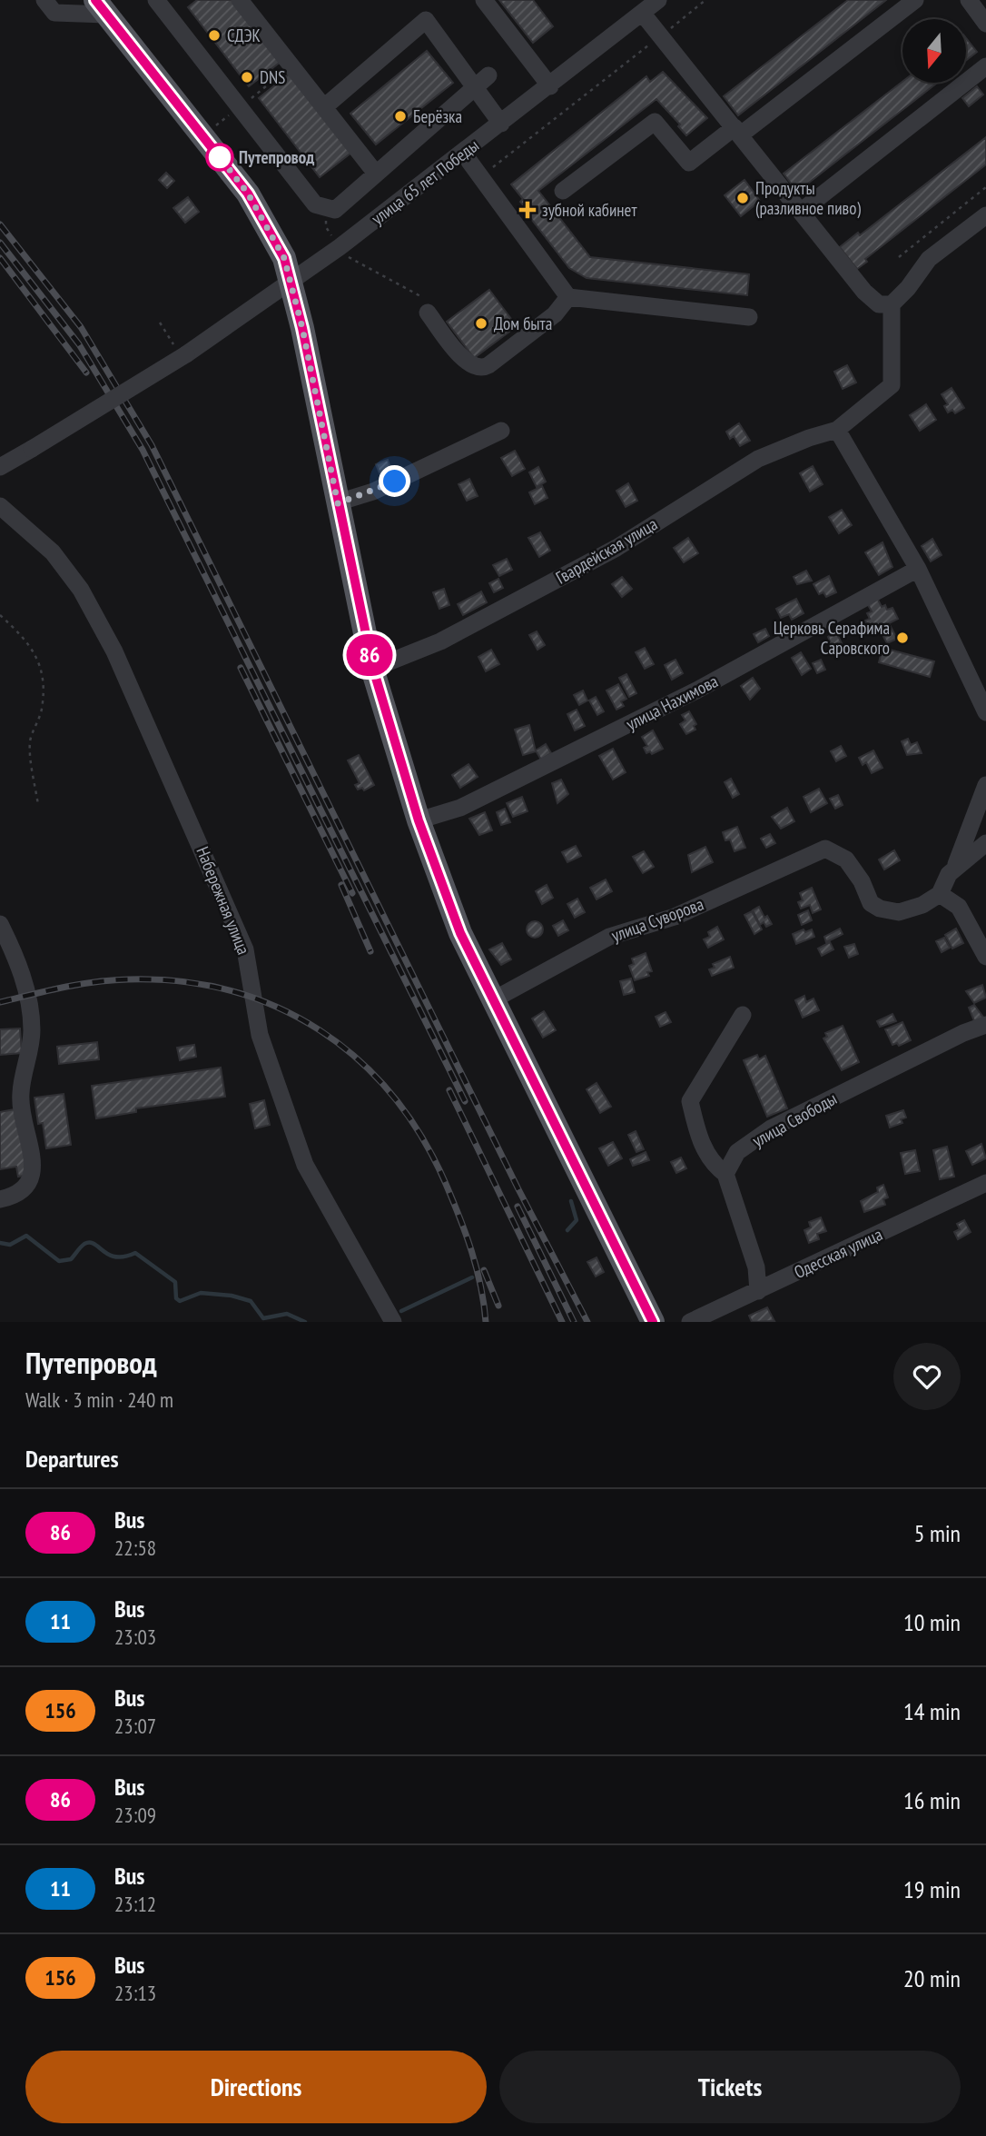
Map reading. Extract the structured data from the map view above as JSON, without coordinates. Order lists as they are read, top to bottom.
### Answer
{
  "streets": {
    "street": [
      "улица 65 лет Победы",
      "Гвардейская улица",
      "улица Нахимова",
      "Набережная улица",
      "улица Суворова",
      "улица Свободы",
      "Одесская улица"
    ]
  },
  "places": {
    "other": [
      "СДЭК",
      "DNS",
      "Берёзка",
      "Путепровод",
      "Продукты (разливное пиво)",
      "Дом быта",
      "Церковь Серафима Саровского"
    ],
    "health": ["зубной кабинет"]
  },
  "lines": ["bus line 86"],
  "north": "bottom",
  "page": {
    "on_map": "86",
    "heading": [
      ["Путепровод", "Walk · 3 min · 240 m"],
      "Departures"
    ],
    "list": [
      {
        "mark": "86",
        "name": "Bus",
        "note": "22:58",
        "value": "5 min"
      },
      {
        "mark": "11",
        "name": "Bus",
        "note": "23:03",
        "value": "10 min"
      },
      {
        "mark": "156",
        "name": "Bus",
        "note": "23:07",
        "value": "14 min"
      },
      {
        "mark": "86",
        "name": "Bus",
        "note": "23:09",
        "value": "16 min"
      },
      {
        "mark": "11",
        "name": "Bus",
        "note": "23:12",
        "value": "19 min"
      },
      {
        "mark": "156",
        "name": "Bus",
        "note": "23:13",
        "value": "20 min"
      }
    ],
    "buttons": ["Directions", "Tickets"]
  }
}
